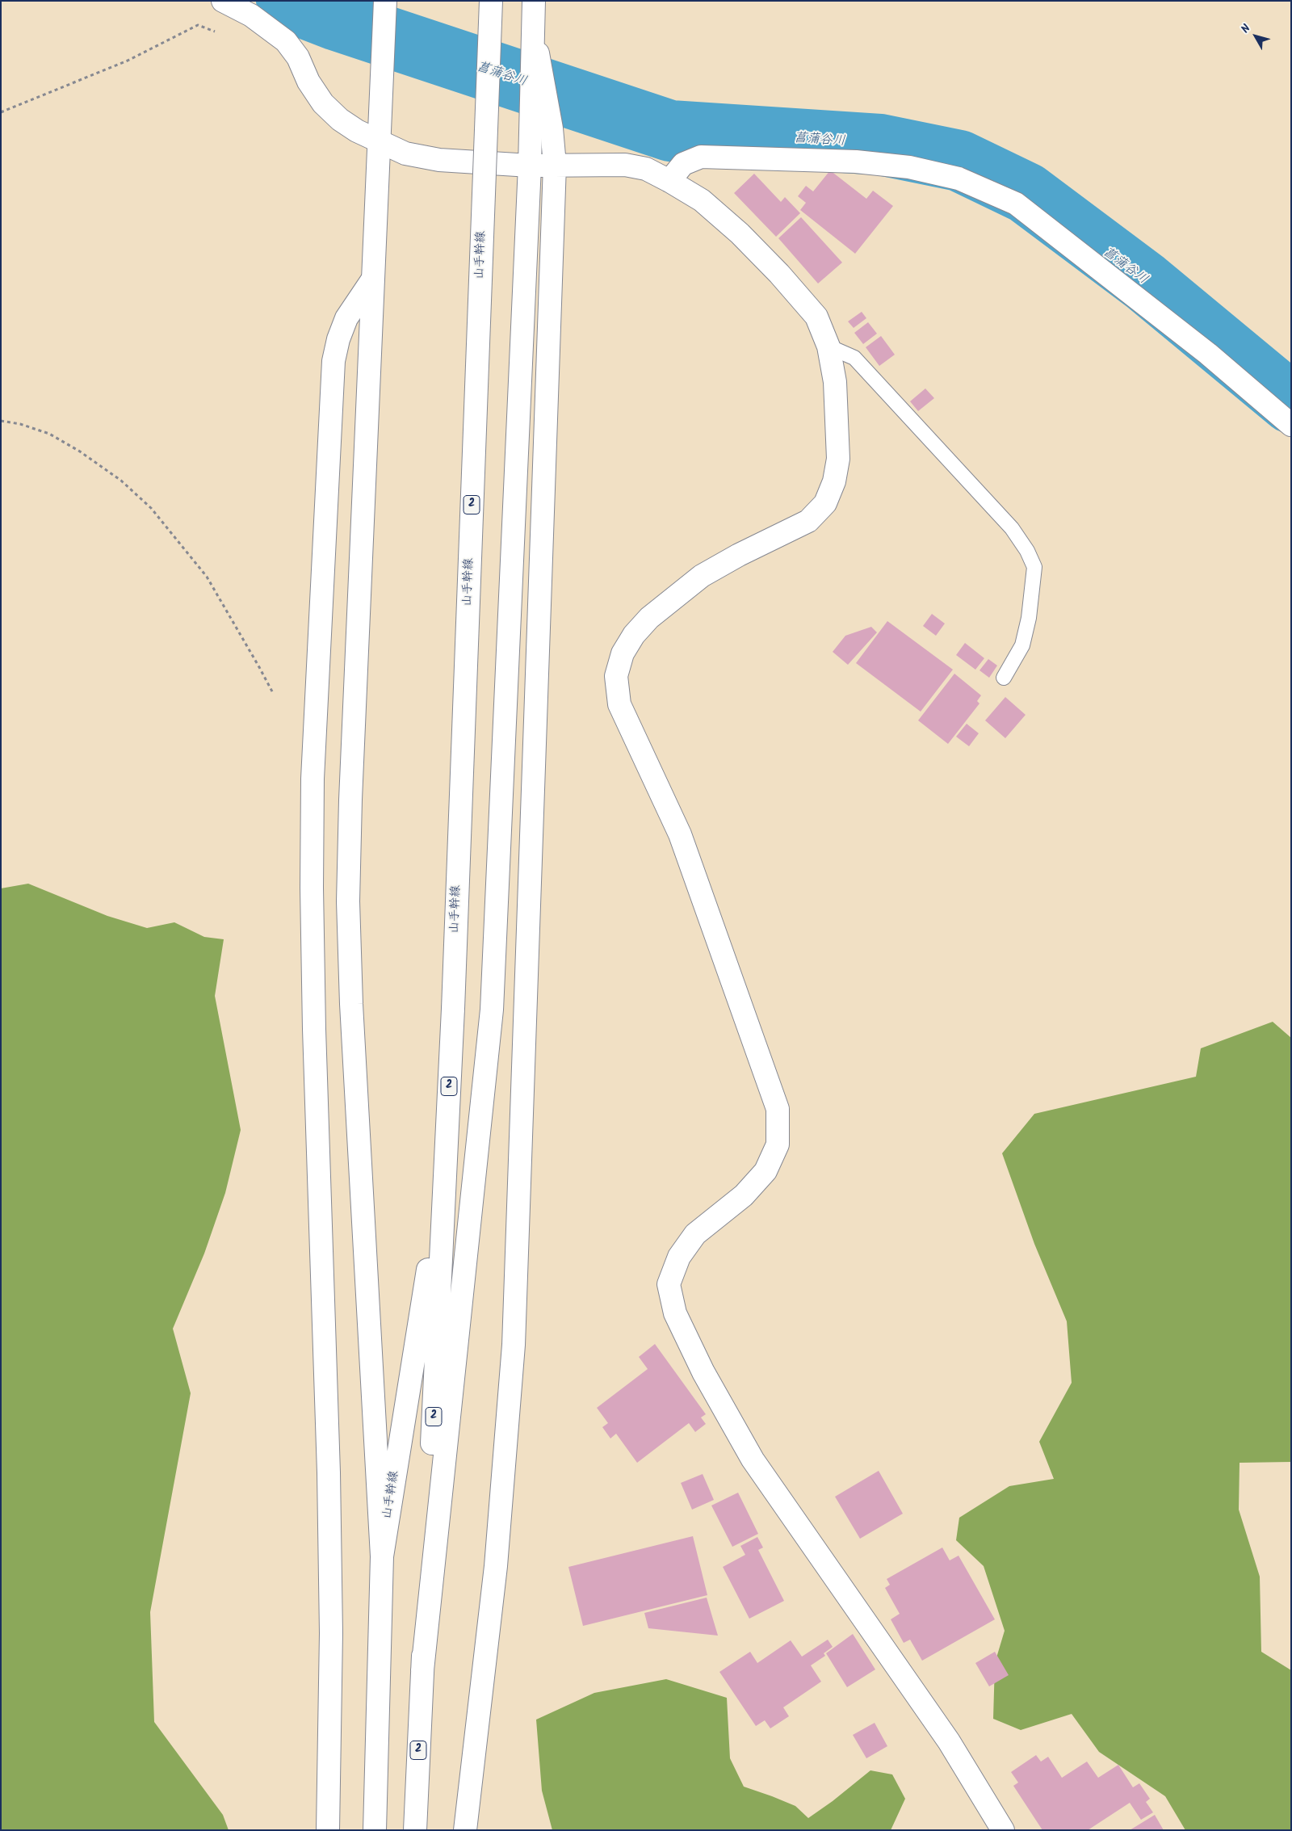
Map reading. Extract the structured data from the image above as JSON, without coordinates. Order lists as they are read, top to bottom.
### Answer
{
  "streets": {
    "street": ["山手幹線", "2"]
  },
  "water": ["菖蒲谷川"],
  "north": "top left"
}
